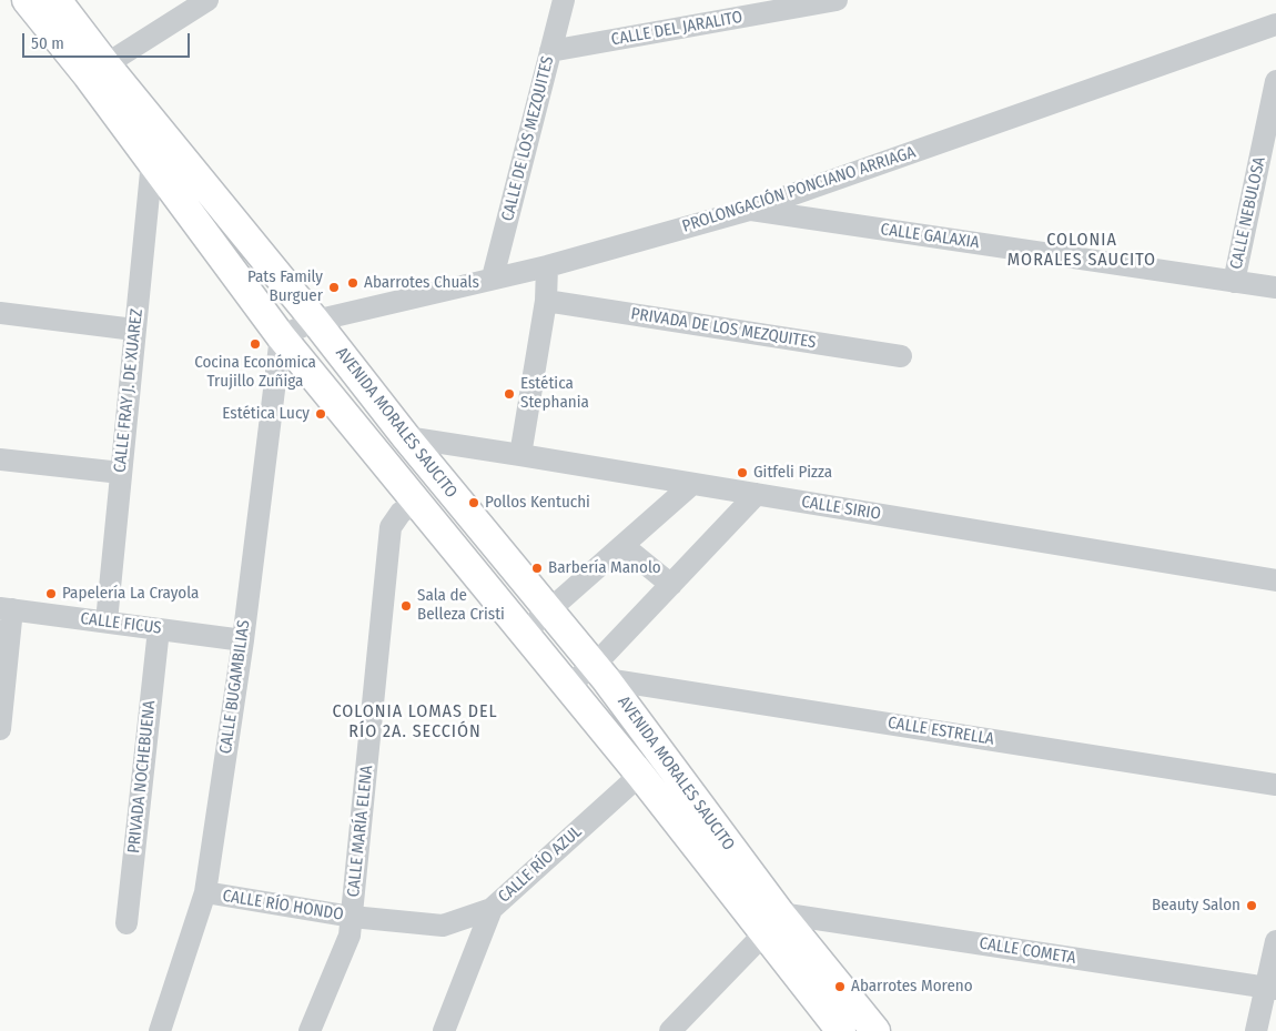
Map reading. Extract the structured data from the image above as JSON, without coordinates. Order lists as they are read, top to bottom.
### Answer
{
  "streets": {
    "main road": ["AVENIDA MORALES SAUCITO"],
    "street": [
      "CALLE DEL JARALITO",
      "CALLE DE LOS MEZQUITES",
      "PROLONGACIÓN PONCIANO ARRIAGA",
      "CALLE NEBULOSA",
      "CALLE GALAXIA",
      "PRIVADA DE LOS MEZQUITES",
      "CALLE FRAY J. DE XUAREZ",
      "CALLE SIRIO",
      "CALLE FICUS",
      "CALLE BUGAMBILIAS",
      "CALLE ESTRELLA",
      "PRIVADA NOCHEBUENA",
      "CALLE MARÍA ELENA",
      "CALLE RÍO AZUL",
      "CALLE RÍO HONDO",
      "CALLE COMETA"
    ]
  },
  "crossings": [
    ["CALLE DEL JARALITO", "CALLE DE LOS MEZQUITES"],
    ["CALLE DE LOS MEZQUITES", "PROLONGACIÓN PONCIANO ARRIAGA"],
    ["PROLONGACIÓN PONCIANO ARRIAGA", "CALLE GALAXIA"],
    ["PROLONGACIÓN PONCIANO ARRIAGA", "AVENIDA MORALES SAUCITO"],
    ["PROLONGACIÓN PONCIANO ARRIAGA", "CALLE BUGAMBILIAS"],
    ["CALLE NEBULOSA", "CALLE GALAXIA"],
    ["CALLE FRAY J. DE XUAREZ", "AVENIDA MORALES SAUCITO"],
    ["CALLE FRAY J. DE XUAREZ", "CALLE FICUS"],
    ["AVENIDA MORALES SAUCITO", "CALLE SIRIO"],
    ["AVENIDA MORALES SAUCITO", "CALLE BUGAMBILIAS"],
    ["AVENIDA MORALES SAUCITO", "CALLE ESTRELLA"],
    ["AVENIDA MORALES SAUCITO", "CALLE MARÍA ELENA"],
    ["AVENIDA MORALES SAUCITO", "CALLE RÍO AZUL"],
    ["AVENIDA MORALES SAUCITO", "CALLE COMETA"],
    ["CALLE FICUS", "CALLE BUGAMBILIAS"],
    ["CALLE FICUS", "PRIVADA NOCHEBUENA"],
    ["CALLE BUGAMBILIAS", "CALLE RÍO HONDO"],
    ["CALLE MARÍA ELENA", "CALLE RÍO HONDO"],
    ["CALLE RÍO AZUL", "CALLE RÍO HONDO"]
  ],
  "districts": ["COLONIA MORALES SAUCITO", "COLONIA LOMAS DEL RÍO 2A. SECCIÓN"],
  "places": [
    "Abarrotes Chuals",
    "Pats Family Burguer",
    "Cocina Económica Trujillo Zuñiga",
    "Estética Stephania",
    "Estética Lucy",
    "Gitfeli Pizza",
    "Pollos Kentuchi",
    "Barbería Manolo",
    "Papelería La Crayola",
    "Sala de Belleza Cristi",
    "Beauty Salon",
    "Abarrotes Moreno"
  ],
  "scale_bar": "50 m"
}
